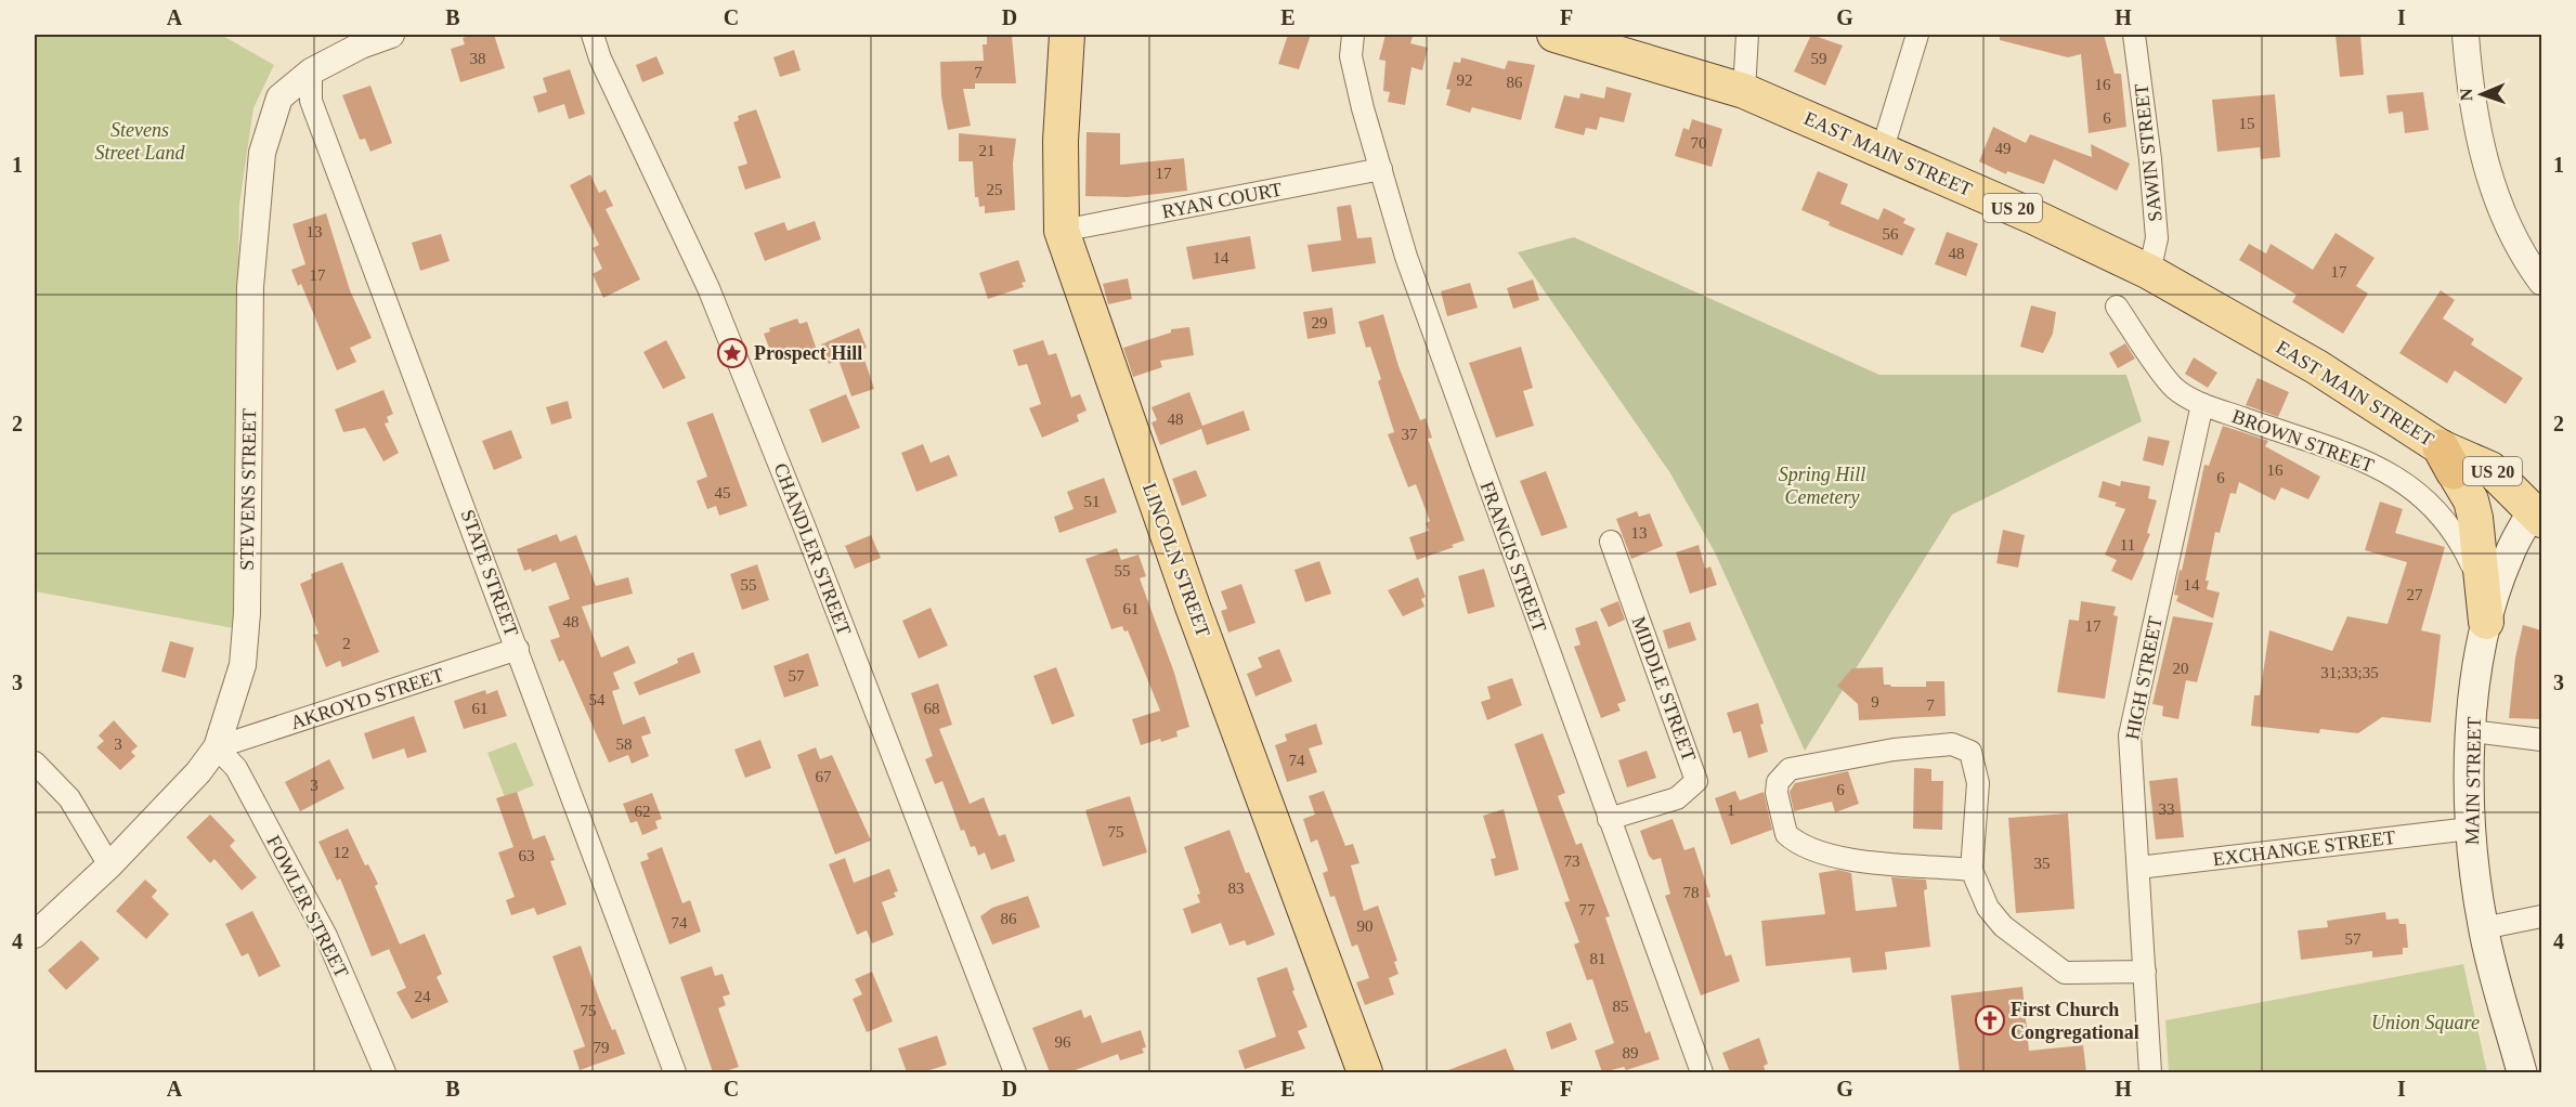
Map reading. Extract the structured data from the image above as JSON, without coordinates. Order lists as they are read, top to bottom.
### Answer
{
  "streets": {
    "main road": [
      "EAST MAIN STREET",
      "US 20",
      "LINCOLN STREET",
      "MAIN STREET"
    ],
    "street": [
      "SAWIN STREET",
      "RYAN COURT",
      "BROWN STREET",
      "STEVENS STREET",
      "CHANDLER STREET",
      "FRANCIS STREET",
      "STATE STREET",
      "HIGH STREET",
      "MIDDLE STREET",
      "AKROYD STREET",
      "EXCHANGE STREET",
      "FOWLER STREET"
    ]
  },
  "crossings": [
    ["SAWIN STREET", "EAST MAIN STREET"],
    ["EAST MAIN STREET", "MAIN STREET"],
    ["RYAN COURT", "FRANCIS STREET"],
    ["RYAN COURT", "LINCOLN STREET"],
    ["BROWN STREET", "HIGH STREET"],
    ["BROWN STREET", "MAIN STREET"],
    ["STEVENS STREET", "STATE STREET"],
    ["STEVENS STREET", "AKROYD STREET"],
    ["STEVENS STREET", "FOWLER STREET"],
    ["FRANCIS STREET", "MIDDLE STREET"],
    ["STATE STREET", "AKROYD STREET"],
    ["HIGH STREET", "EXCHANGE STREET"],
    ["AKROYD STREET", "FOWLER STREET"],
    ["MAIN STREET", "EXCHANGE STREET"]
  ],
  "parks": ["Stevens Street Land", "Spring Hill Cemetery", "Union Square"],
  "places": {
    "place": ["Prospect Hill"],
    "church": ["First Church Congregational"]
  },
  "house_numbers": [
    "38",
    "59",
    "7",
    "92",
    "86",
    "16",
    "6",
    "15",
    "70",
    "49",
    "21",
    "17",
    "25",
    "13",
    "56",
    "48",
    "14",
    "17",
    "17",
    "29",
    "48",
    "37",
    "16",
    "6",
    "45",
    "51",
    "13",
    "11",
    "55",
    "55",
    "14",
    "27",
    "61",
    "48",
    "17",
    "2",
    "20",
    "31;33;35",
    "57",
    "54",
    "9",
    "7",
    "61",
    "68",
    "3",
    "58",
    "74",
    "67",
    "3",
    "6",
    "33",
    "1",
    "62",
    "75",
    "12",
    "63",
    "73",
    "35",
    "83",
    "78",
    "77",
    "86",
    "74",
    "90",
    "57",
    "81",
    "24",
    "85",
    "75",
    "96",
    "79",
    "89"
  ],
  "north": "left",
  "grid": {
    "columns": [
      "A",
      "B",
      "C",
      "D",
      "E",
      "F",
      "G",
      "H",
      "I"
    ],
    "rows": [
      "1",
      "2",
      "3",
      "4"
    ]
  }
}
